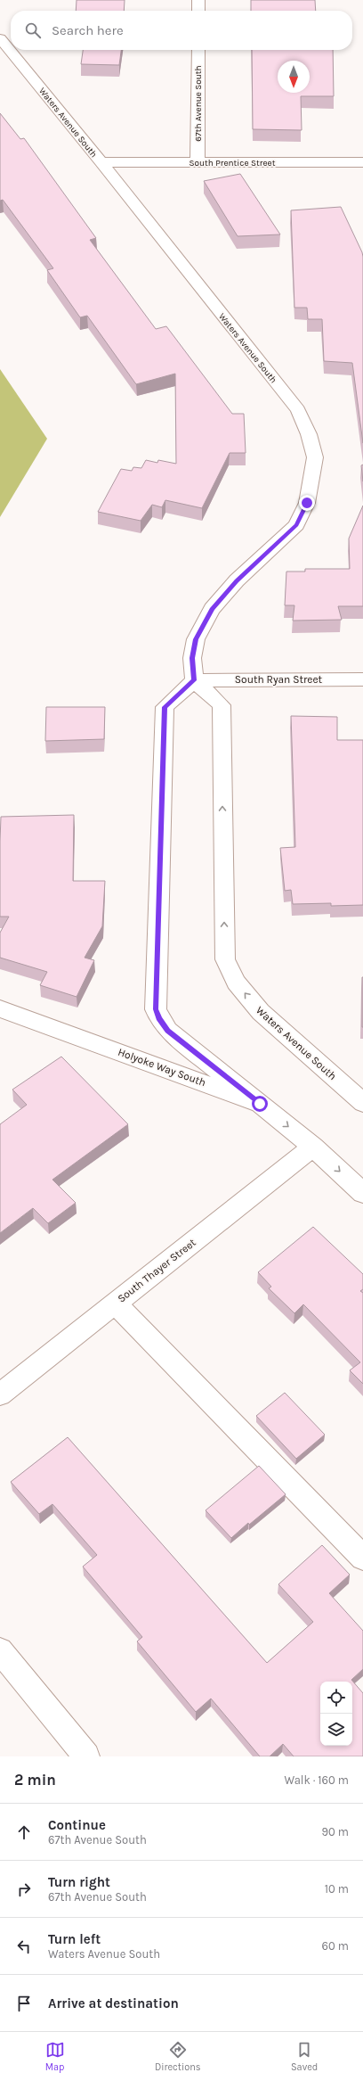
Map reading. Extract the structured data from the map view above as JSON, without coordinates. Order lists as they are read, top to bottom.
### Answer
{
  "streets": {
    "street": [
      "67th Avenue South",
      "Waters Avenue South",
      "South Prentice Street",
      "South Ryan Street",
      "Holyoke Way South",
      "South Thayer Street"
    ]
  },
  "crossings": [
    ["67th Avenue South", "South Prentice Street"],
    ["Waters Avenue South", "South Prentice Street"],
    ["Waters Avenue South", "South Ryan Street"],
    ["Holyoke Way South", "South Thayer Street"]
  ],
  "one_way": ["Waters Avenue South"],
  "north": "bottom",
  "page": {
    "search": "Search here",
    "heading": ["2 min", "Walk · 160 m"],
    "list": [
      ["Continue", "67th Avenue South", "90 m"],
      ["Turn right", "67th Avenue South", "10 m"],
      ["Turn left", "Waters Avenue South", "60 m"],
      "Arrive at destination"
    ],
    "nav": ["Map", "Directions", "Saved"]
  }
}
